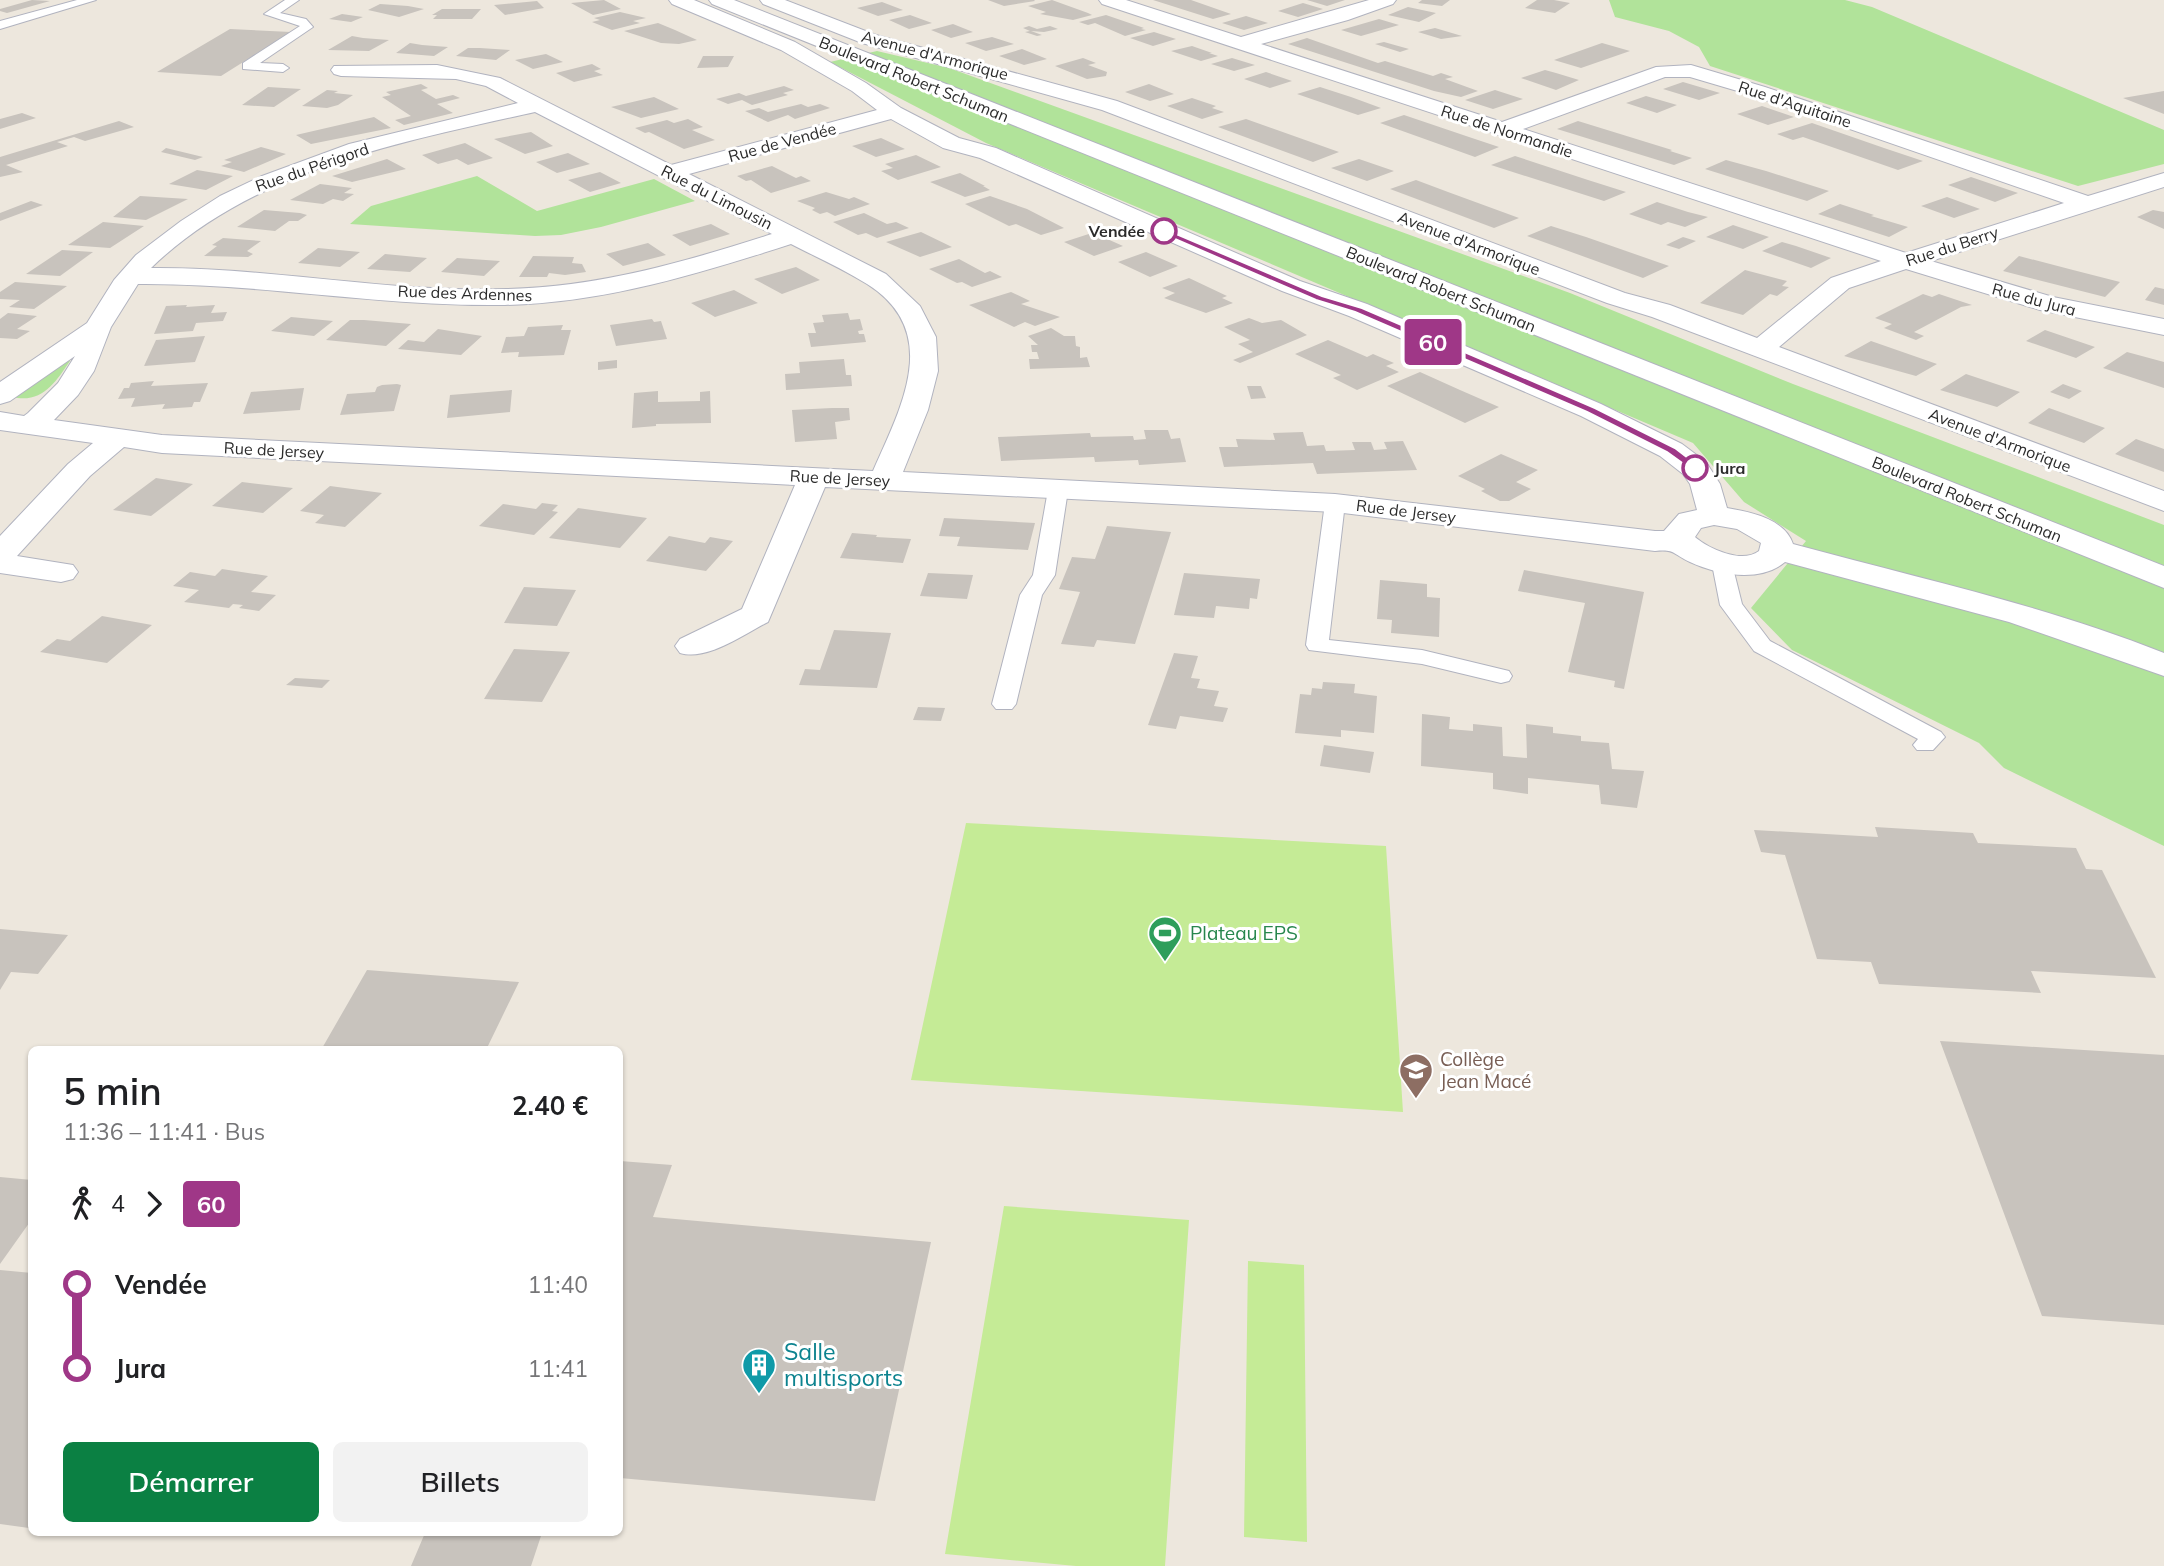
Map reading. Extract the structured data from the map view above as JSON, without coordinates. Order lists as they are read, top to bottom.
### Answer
{
  "streets": {
    "street": [
      "Avenue d'Armorique",
      "Boulevard Robert Schuman",
      "Rue d'Aquitaine",
      "Rue de Normandie",
      "Rue de Vendée",
      "Rue du Périgord",
      "Rue du Limousin",
      "Rue du Berry",
      "Rue des Ardennes",
      "Rue du Jura",
      "Rue de Jersey"
    ]
  },
  "crossings": [
    ["Avenue d'Armorique", "Rue du Berry"],
    ["Rue d'Aquitaine", "Rue de Normandie"],
    ["Rue d'Aquitaine", "Rue du Berry"],
    ["Rue de Normandie", "Rue du Berry"],
    ["Rue de Normandie", "Rue du Jura"],
    ["Rue de Vendée", "Rue du Limousin"],
    ["Rue du Périgord", "Rue du Limousin"],
    ["Rue du Périgord", "Rue des Ardennes"],
    ["Rue du Périgord", "Rue de Jersey"],
    ["Rue du Limousin", "Rue des Ardennes"],
    ["Rue du Limousin", "Rue de Jersey"],
    ["Rue du Berry", "Rue du Jura"]
  ],
  "places": {
    "other": ["Vendée", "Jura"],
    "sports": ["Plateau EPS"],
    "school or university": ["Collège Jean Macé"],
    "building": ["Salle multisports"]
  },
  "lines": ["bus line 60"],
  "page": {
    "on_map": "60",
    "heading": ["5 min", "11:36 – 11:41 · Bus", "2.40 €"],
    "legs": ["4", "60"],
    "list": [
      {
        "name": "Vendée",
        "value": "11:40"
      },
      {
        "name": "Jura",
        "value": "11:41"
      }
    ],
    "buttons": ["Démarrer", "Billets"]
  }
}
